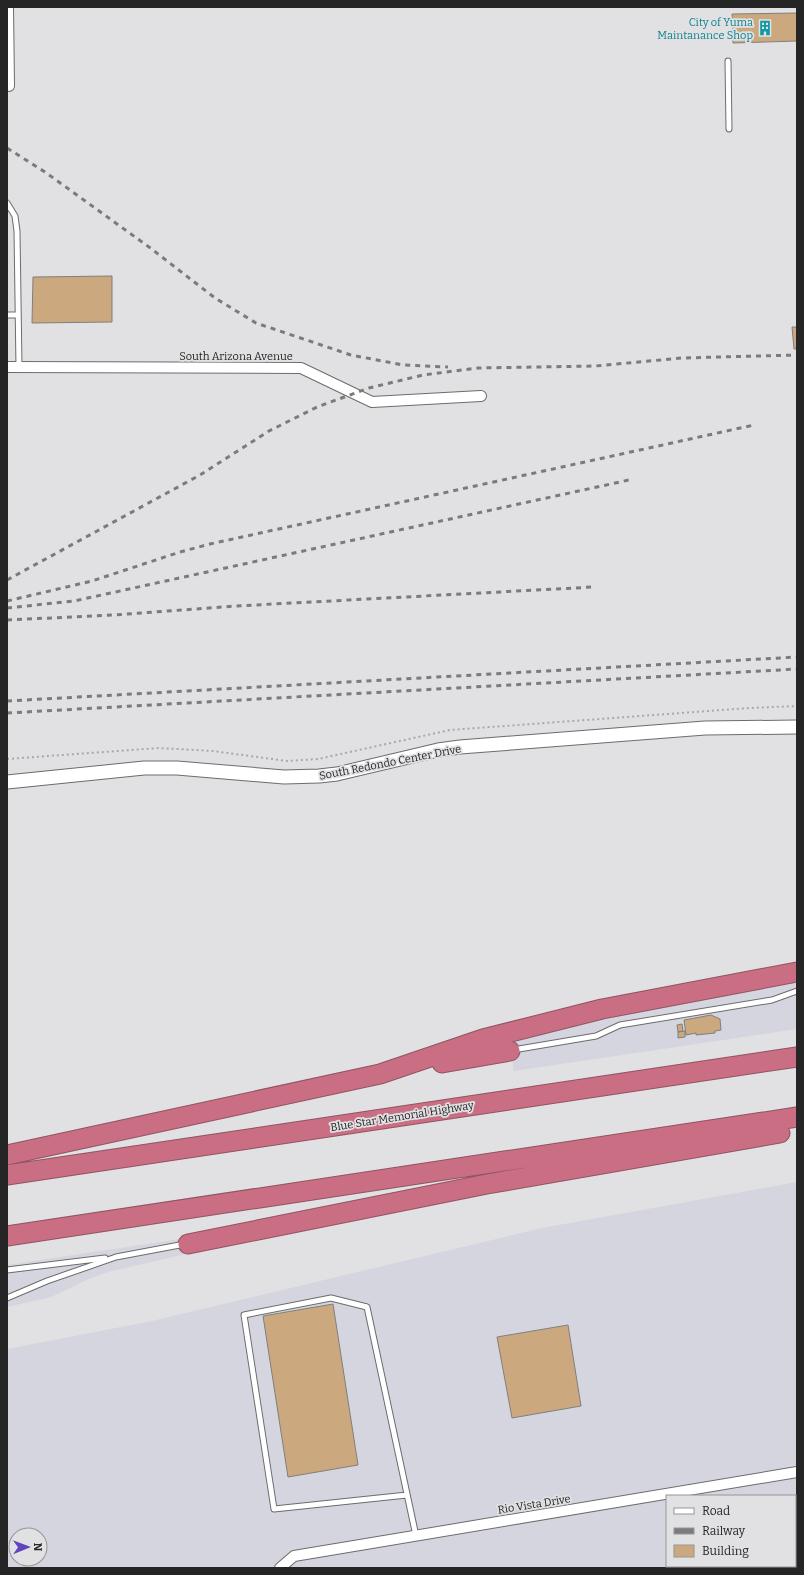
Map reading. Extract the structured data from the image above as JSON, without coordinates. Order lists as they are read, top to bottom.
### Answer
{
  "streets": {
    "highway": ["Blue Star Memorial Highway"],
    "street": ["South Arizona Avenue", "South Redondo Center Drive", "Rio Vista Drive"]
  },
  "places": {
    "building": ["City of Yuma Maintanance Shop"]
  },
  "legend": ["Road", "Railway", "Building"],
  "north": "right"
}
